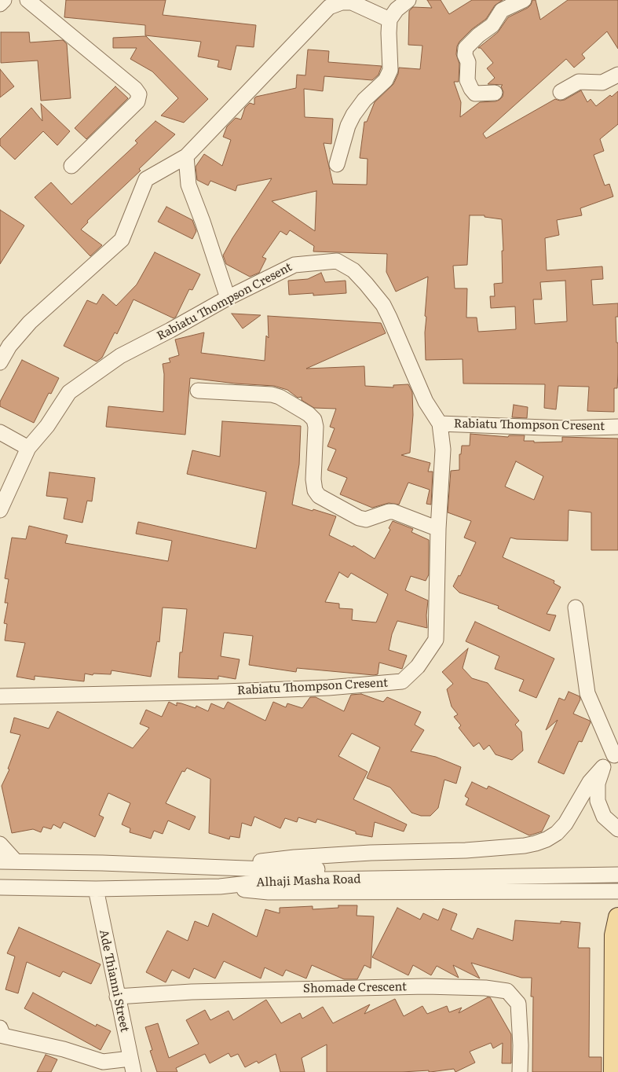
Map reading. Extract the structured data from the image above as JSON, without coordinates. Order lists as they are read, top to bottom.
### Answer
{
  "streets": {
    "street": [
      "Rabiatu Thompson Cresent",
      "Alhaji Masha Road",
      "Ade Thianni Street",
      "Shomade Crescent"
    ]
  },
  "crossings": [
    ["Alhaji Masha Road", "Ade Thianni Street"],
    ["Ade Thianni Street", "Shomade Crescent"]
  ]
}
